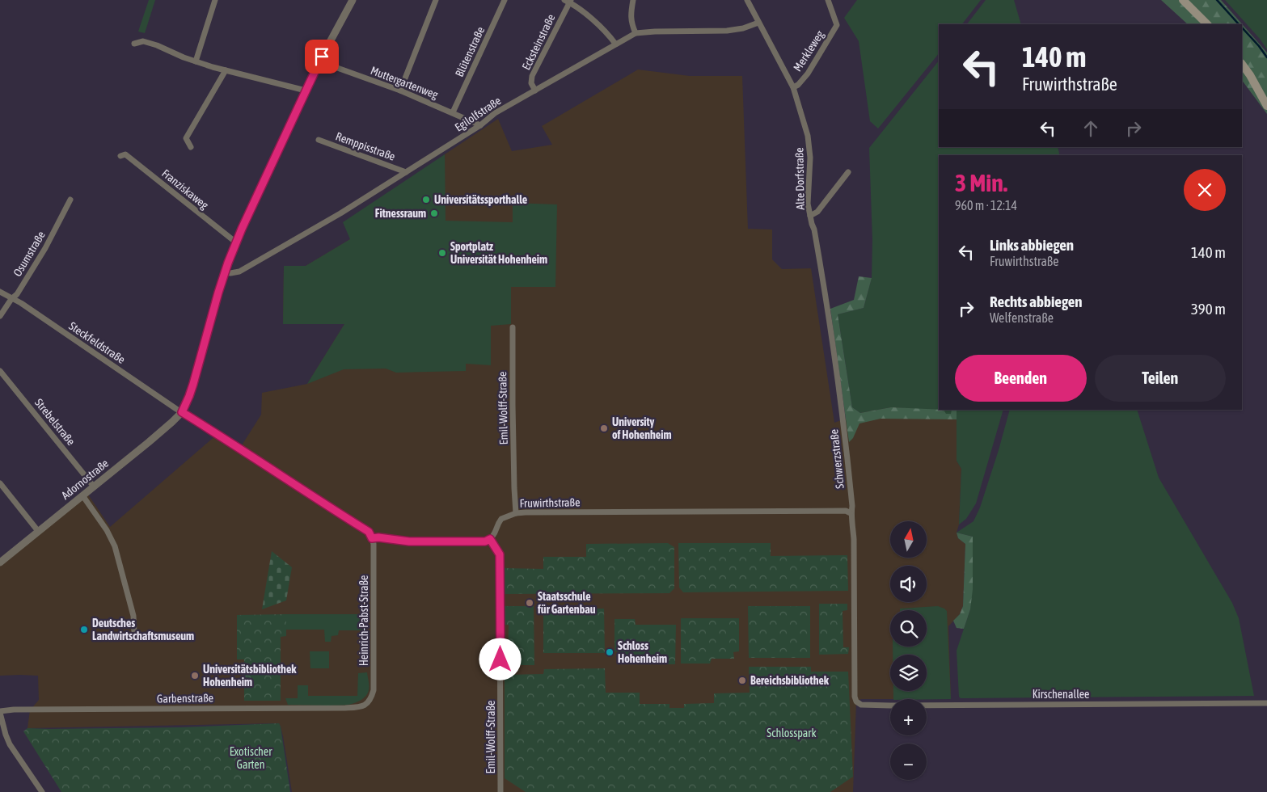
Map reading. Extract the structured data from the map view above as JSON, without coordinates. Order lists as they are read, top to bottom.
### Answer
{
  "streets": {
    "street": [
      "Ecksteinstraße",
      "Merkleweg",
      "Blütenstraße",
      "Muttergartenweg",
      "Egilolfstraße",
      "Remppisstraße",
      "Alte Dorfstraße",
      "Franziskaweg",
      "Osumstraße",
      "Steckfeldstraße",
      "Emil-Wolff-Straße",
      "Strebelstraße",
      "Schwerzstraße",
      "Adornostraße",
      "Fruwirthstraße",
      "Heinrich-Pabst-Straße",
      "Kirschenallee",
      "Garbenstraße"
    ]
  },
  "crossings": [
    ["Ecksteinstraße", "Egilolfstraße"],
    ["Merkleweg", "Alte Dorfstraße"],
    ["Blütenstraße", "Muttergartenweg"],
    ["Muttergartenweg", "Egilolfstraße"],
    ["Egilolfstraße", "Remppisstraße"],
    ["Egilolfstraße", "Alte Dorfstraße"],
    ["Alte Dorfstraße", "Schwerzstraße"],
    ["Osumstraße", "Steckfeldstraße"],
    ["Steckfeldstraße", "Adornostraße"],
    ["Emil-Wolff-Straße", "Fruwirthstraße"],
    ["Strebelstraße", "Adornostraße"],
    ["Schwerzstraße", "Fruwirthstraße"],
    ["Schwerzstraße", "Kirschenallee"],
    ["Heinrich-Pabst-Straße", "Garbenstraße"]
  ],
  "parks": ["Schlosspark", "Exotischer Garten"],
  "places": [
    "Universitätssporthalle",
    "Fitnessraum",
    "Sportplatz Universität Hohenheim",
    "University of Hohenheim",
    "Staatsschule für Gartenbau",
    "Deutsches Landwirtschaftsmuseum",
    "Schloss Hohenheim",
    "Universitätsbibliothek Hohenheim",
    "Bereichsbibliothek"
  ],
  "north": "top",
  "page": {
    "turn": ["140 m", "Fruwirthstraße"],
    "heading": ["3 Min.", "960 m · 12:14"],
    "list": [
      {
        "name": "Links abbiegen",
        "note": "Fruwirthstraße",
        "value": "140 m"
      },
      {
        "name": "Rechts abbiegen",
        "note": "Welfenstraße",
        "value": "390 m"
      }
    ],
    "buttons": ["Beenden", "Teilen"],
    "map_buttons": ["+", "−"]
  }
}
